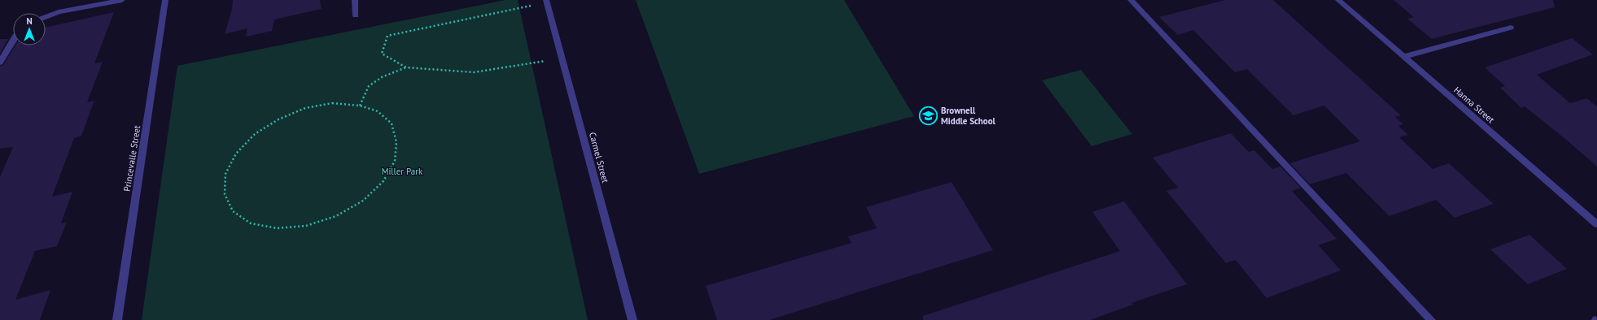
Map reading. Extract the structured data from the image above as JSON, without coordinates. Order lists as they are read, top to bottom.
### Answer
{
  "streets": {
    "street": ["Hanna Street", "Carmel Street", "Princevalle Street"]
  },
  "parks": ["Miller Park"],
  "places": {
    "school or university": ["Brownell Middle School"]
  },
  "north": "top"
}
